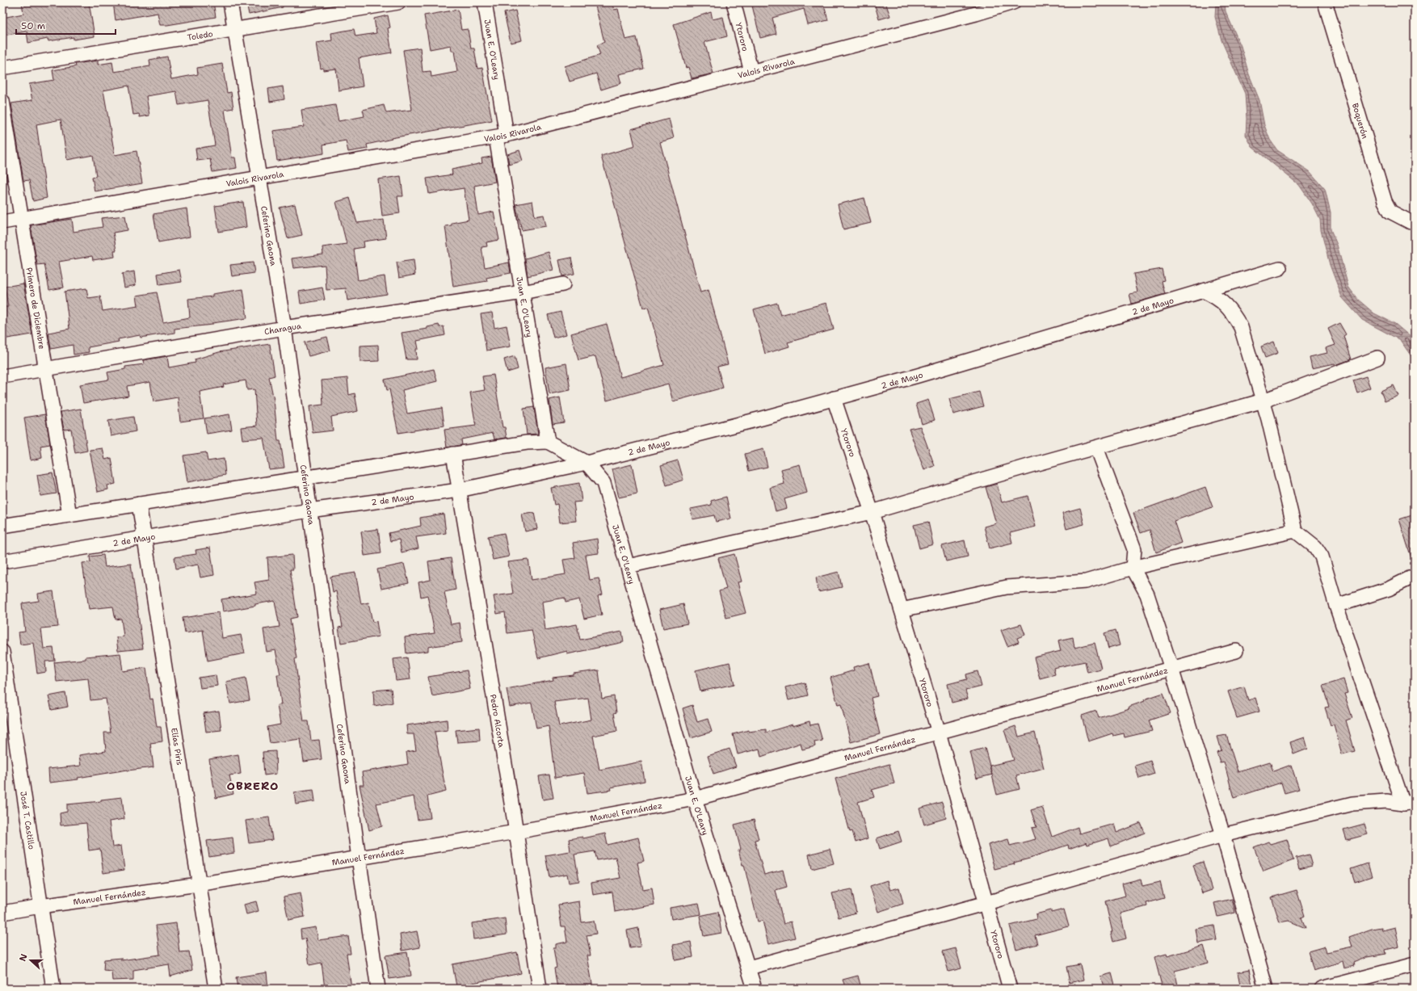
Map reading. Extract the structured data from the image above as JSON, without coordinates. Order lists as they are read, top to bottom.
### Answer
{
  "streets": {
    "street": [
      "Toledo",
      "Ytororo",
      "Juan E. O'Leary",
      "Valois Rivarola",
      "Boquerón",
      "Ceferino Gaona",
      "2 de Mayo",
      "Primero de Diciembre",
      "Charagua",
      "Manuel Fernández",
      "Pedro Alcorta",
      "Elías Piris",
      "José T. Castillo"
    ]
  },
  "crossings": [
    ["Toledo", "Ceferino Gaona"],
    ["Ytororo", "Valois Rivarola"],
    ["Ytororo", "2 de Mayo"],
    ["Ytororo", "Manuel Fernández"],
    ["Juan E. O'Leary", "Valois Rivarola"],
    ["Juan E. O'Leary", "2 de Mayo"],
    ["Juan E. O'Leary", "Charagua"],
    ["Juan E. O'Leary", "Manuel Fernández"],
    ["Valois Rivarola", "Ceferino Gaona"],
    ["Valois Rivarola", "Primero de Diciembre"],
    ["Ceferino Gaona", "2 de Mayo"],
    ["Ceferino Gaona", "Charagua"],
    ["Ceferino Gaona", "Manuel Fernández"],
    ["2 de Mayo", "Pedro Alcorta"],
    ["2 de Mayo", "Elías Piris"],
    ["Primero de Diciembre", "Charagua"],
    ["Manuel Fernández", "Pedro Alcorta"],
    ["Manuel Fernández", "Elías Piris"],
    ["Manuel Fernández", "José T. Castillo"]
  ],
  "districts": ["OBRERO"],
  "scale_bar": "50 m",
  "north": "left"
}
